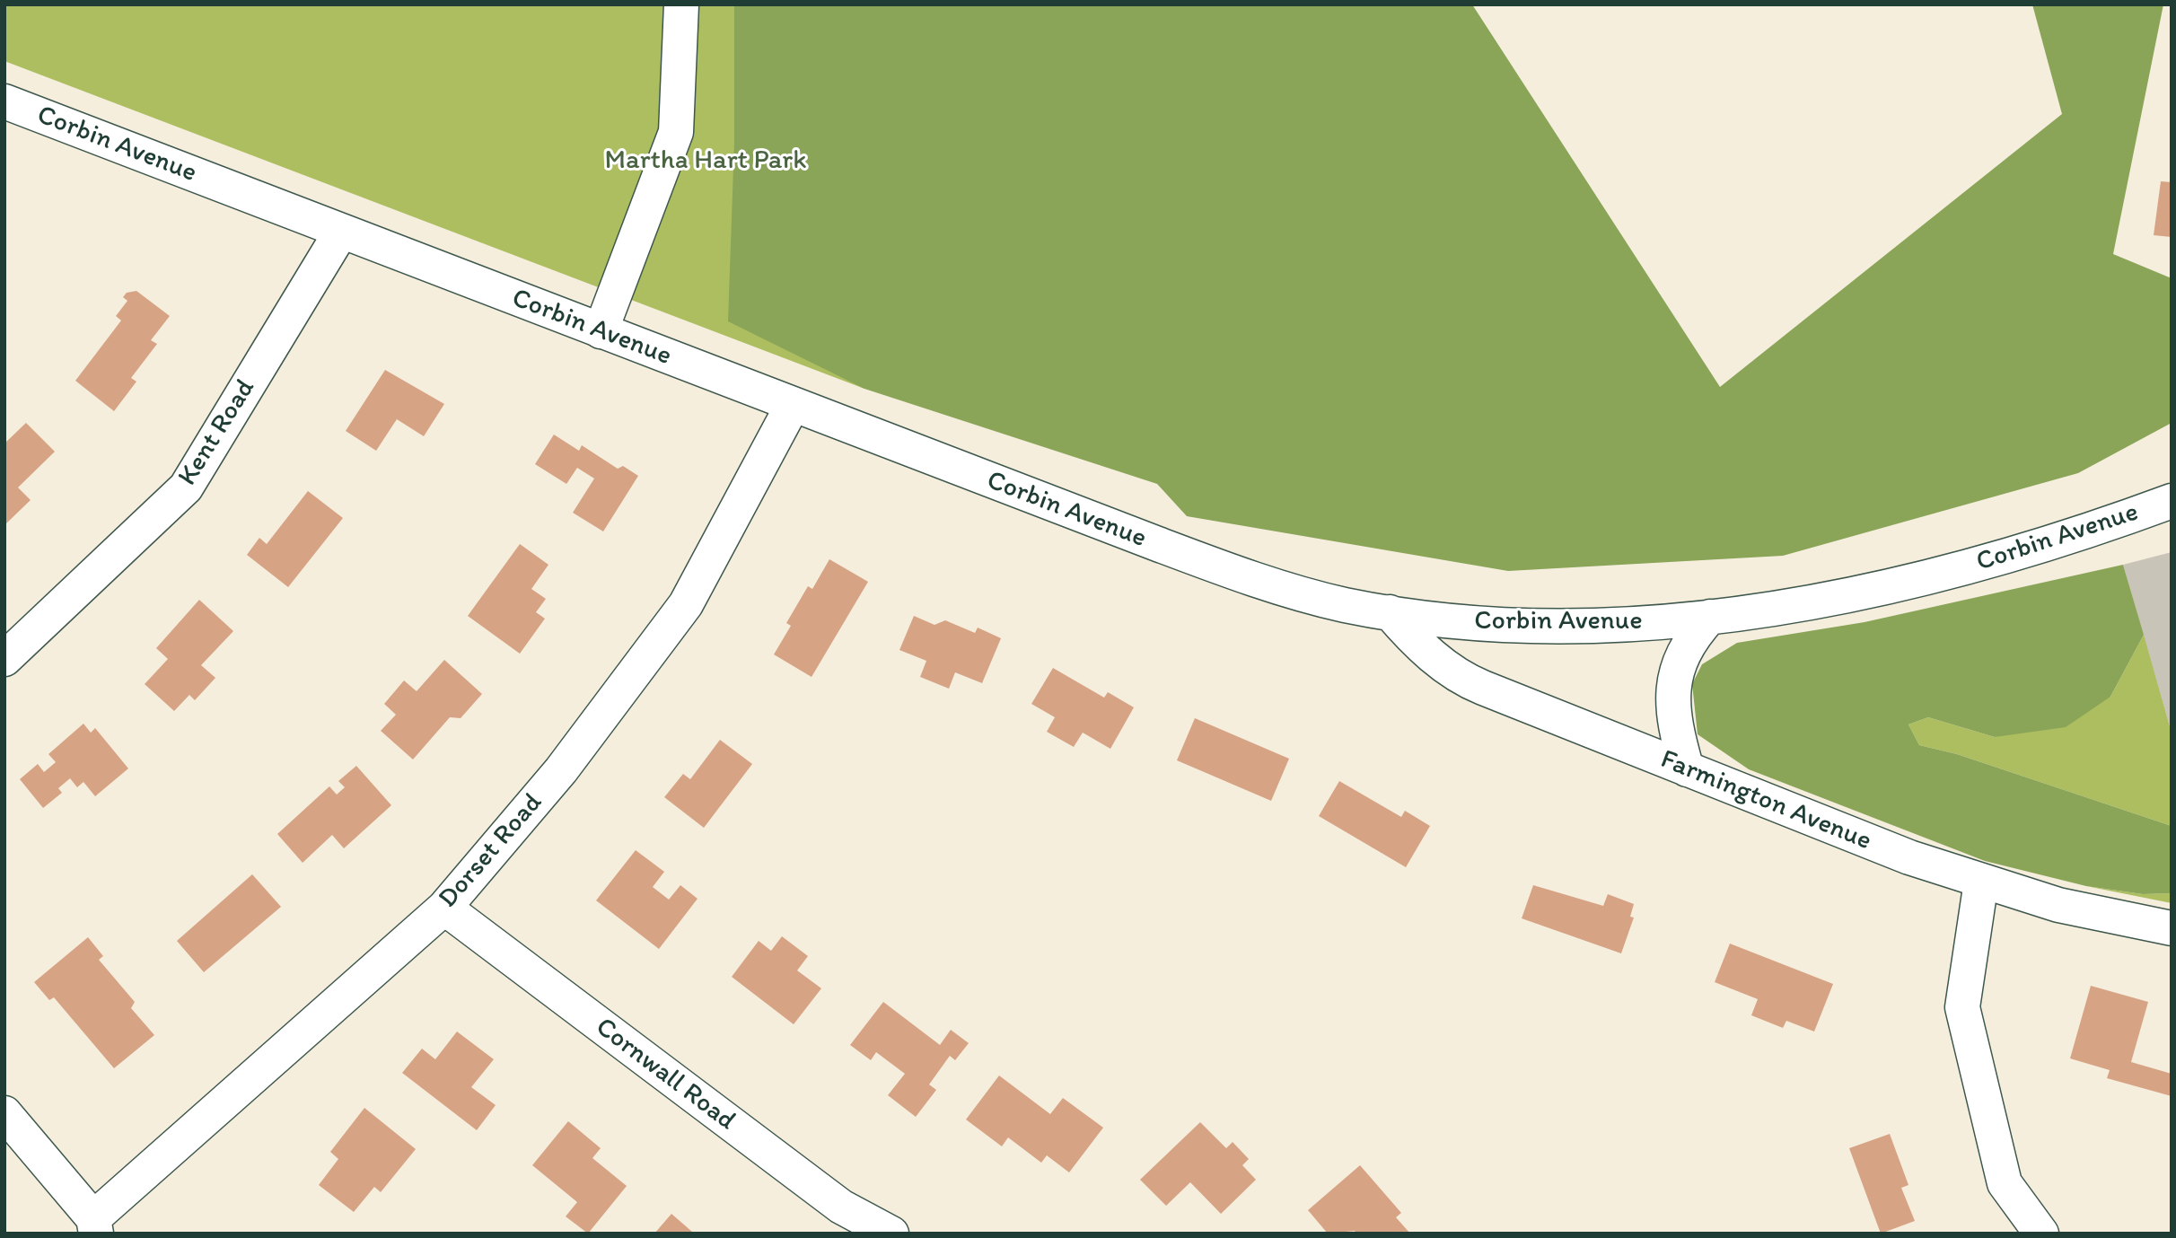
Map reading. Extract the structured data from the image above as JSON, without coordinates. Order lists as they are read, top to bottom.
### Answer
{
  "streets": {
    "main road": [
      "Corbin Avenue",
      "Kent Road",
      "Farmington Avenue",
      "Dorset Road",
      "Cornwall Road"
    ]
  },
  "crossings": [
    ["Corbin Avenue", "Kent Road"],
    ["Corbin Avenue", "Farmington Avenue"],
    ["Corbin Avenue", "Dorset Road"],
    ["Dorset Road", "Cornwall Road"]
  ],
  "parks": ["Martha Hart Park"]
}
